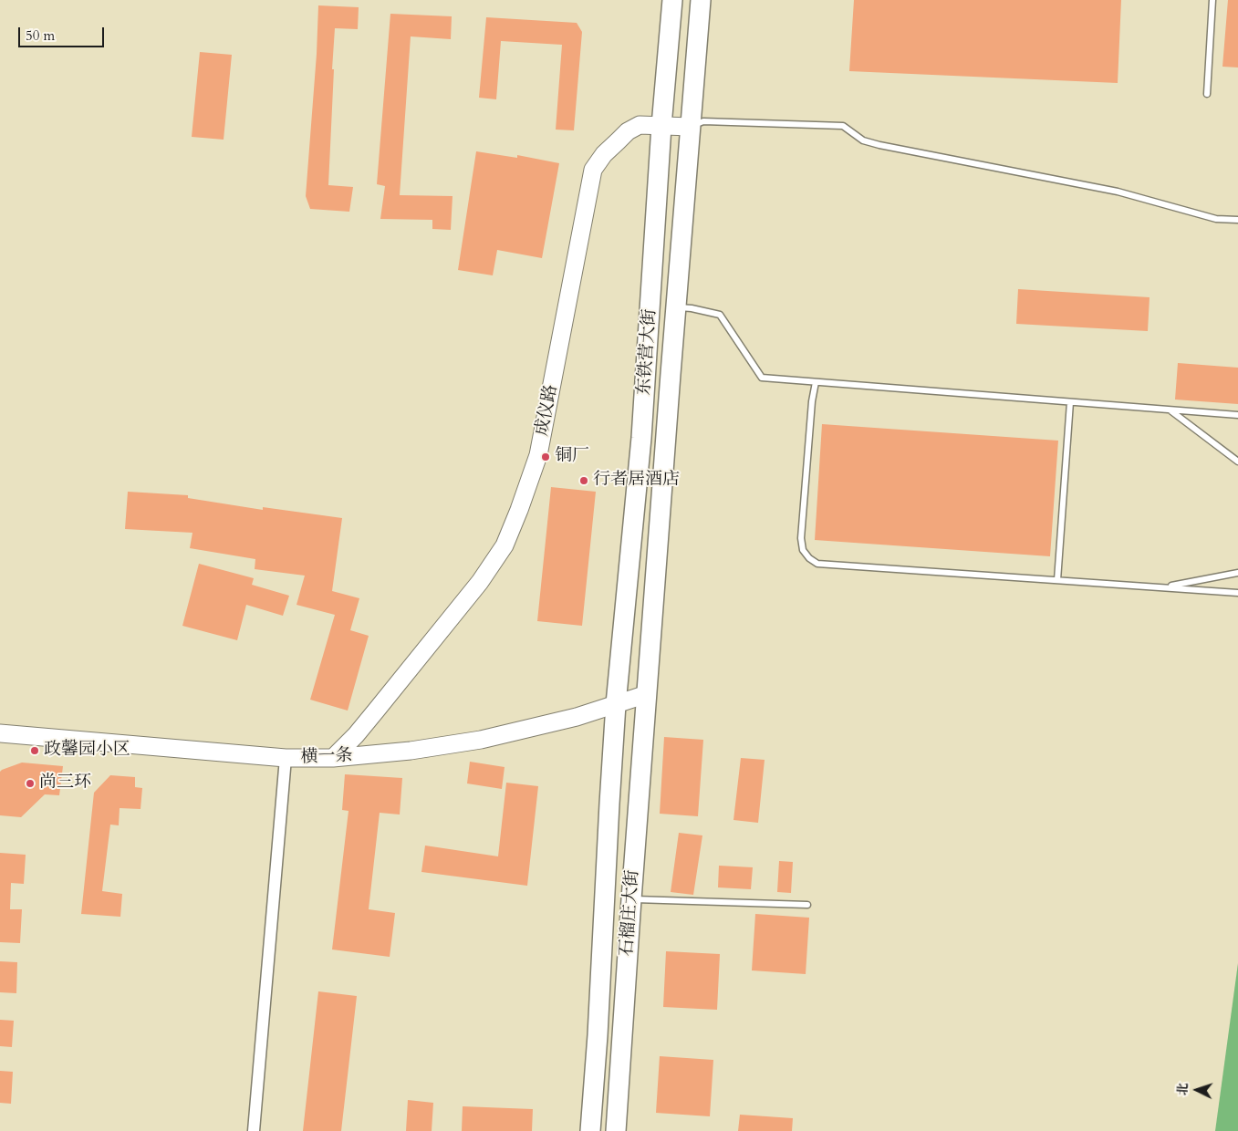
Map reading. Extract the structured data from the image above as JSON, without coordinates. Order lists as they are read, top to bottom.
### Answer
{
  "streets": {
    "main road": ["东铁营大街", "石榴庄大街"],
    "street": ["成仪路", "横一条"]
  },
  "crossings": [
    ["东铁营大街", "成仪路"],
    ["东铁营大街", "横一条"],
    ["东铁营大街", "石榴庄大街"],
    ["成仪路", "横一条"],
    ["横一条", "石榴庄大街"]
  ],
  "places": [
    "铜厂",
    "行者居酒店",
    "政馨园小区",
    "尚三环"
  ],
  "scale_bar": "50 m",
  "north": "left"
}
